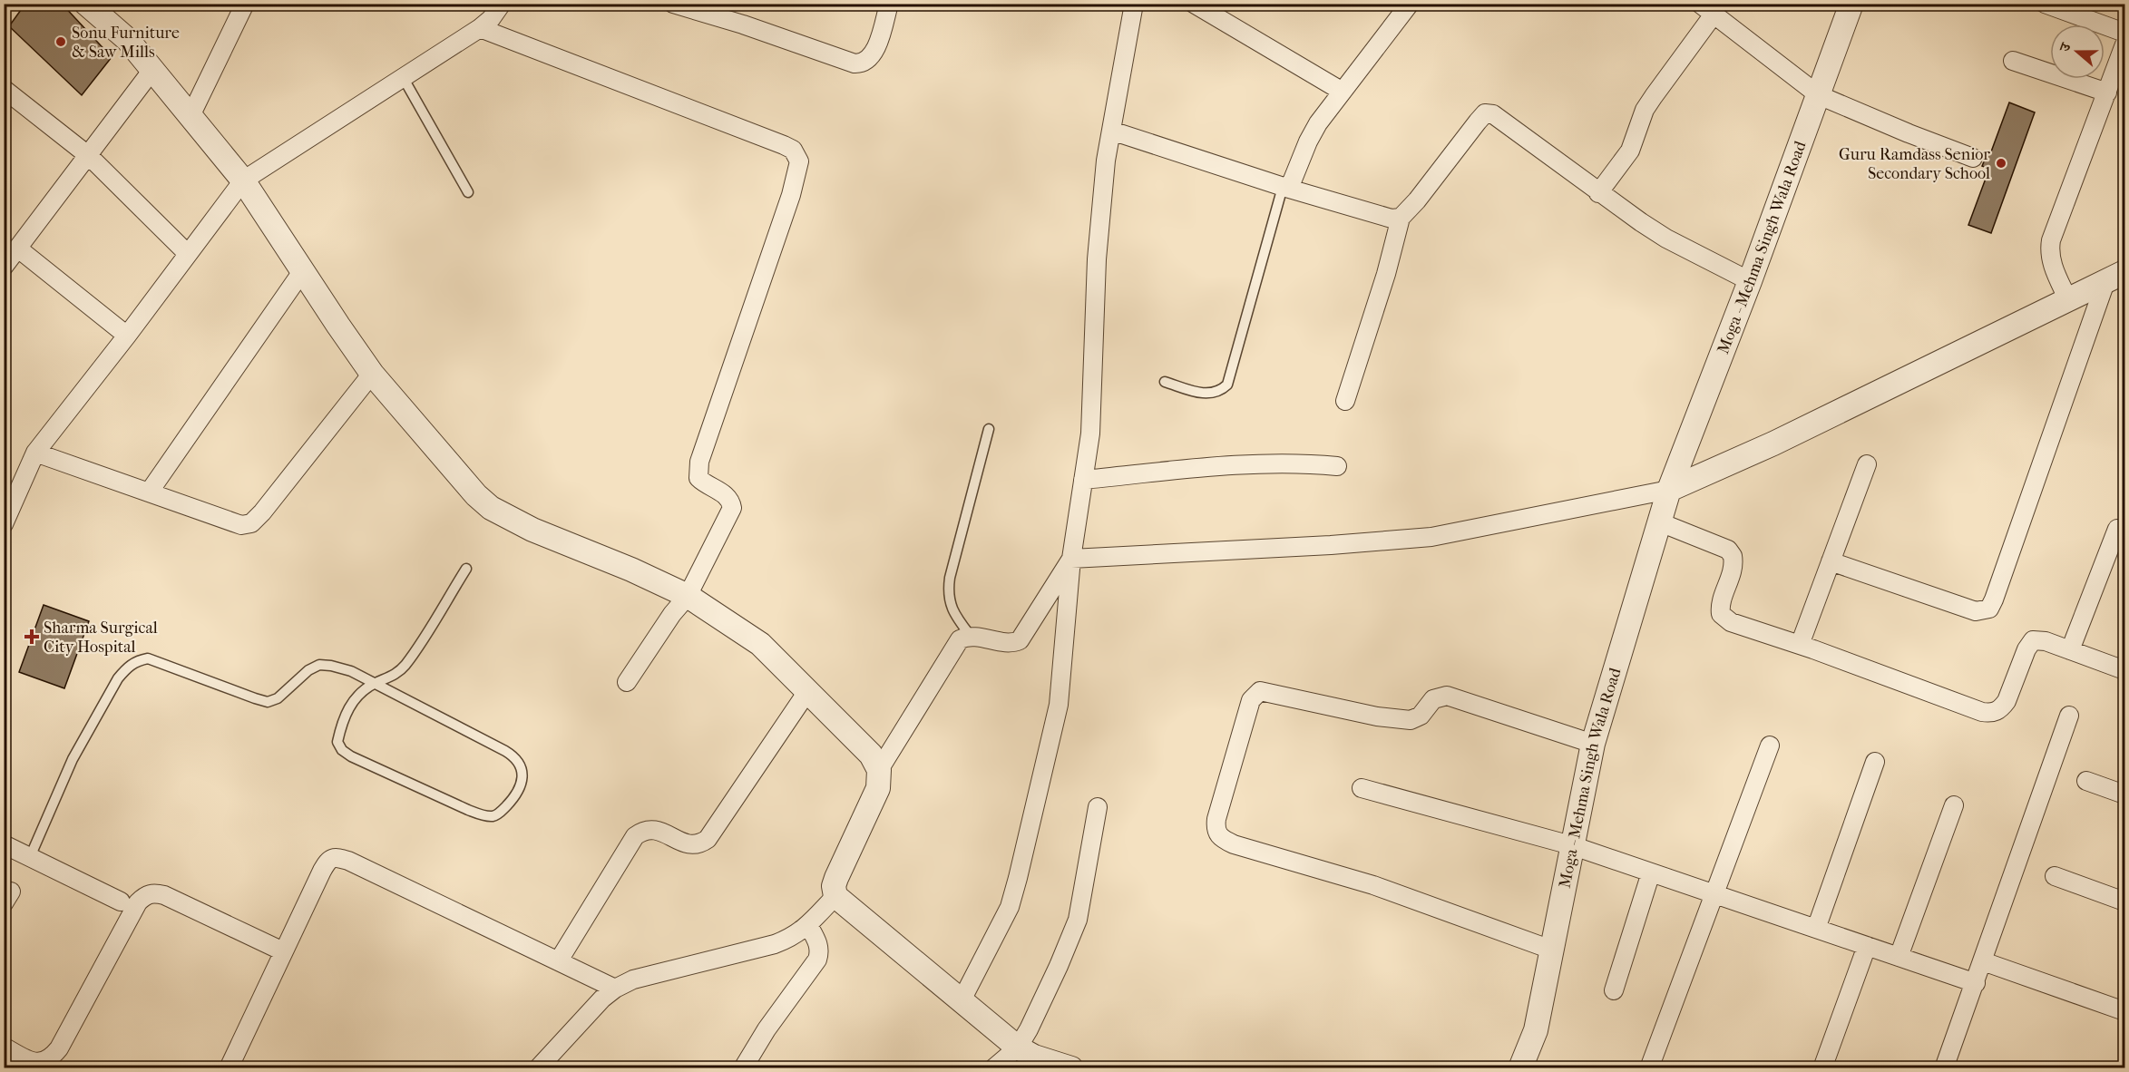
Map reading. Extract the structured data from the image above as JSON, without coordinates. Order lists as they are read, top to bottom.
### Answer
{
  "streets": {
    "street": ["Moga - Mehma Singh Wala Road"]
  },
  "places": {
    "other": ["Sonu Furniture & Saw Mills", "Guru Ramdass Senior Secondary School"],
    "health": ["Sharma Surgical City Hospital"]
  },
  "north": "left"
}
